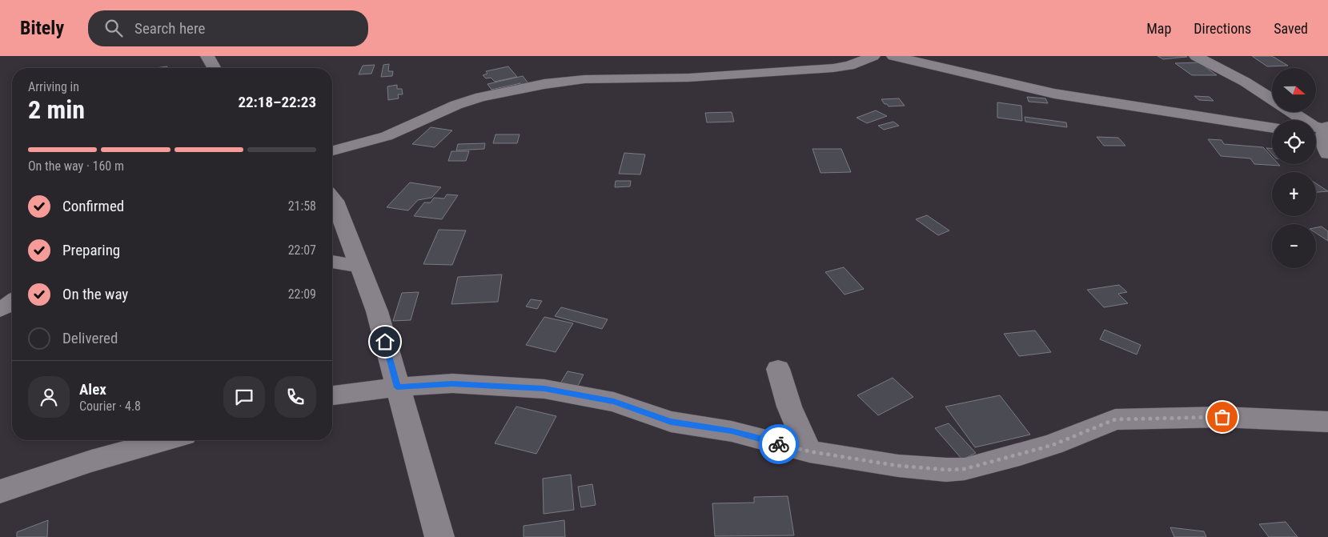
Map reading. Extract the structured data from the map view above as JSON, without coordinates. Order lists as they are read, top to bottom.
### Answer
{
  "north": "right",
  "page": {
    "header": "Bitely",
    "search": "Search here",
    "nav": ["Map", "Directions", "Saved"],
    "map_buttons": ["+", "−"],
    "heading": ["2 min", "Arriving in", "22:18–22:23"],
    "panel": ["Alex", "Courier · 4.8"],
    "bar": "On the way · 160 m",
    "list": [
      ["Confirmed", "21:58"],
      ["Preparing", "22:07"],
      ["On the way", "22:09"],
      "Delivered"
    ]
  }
}
